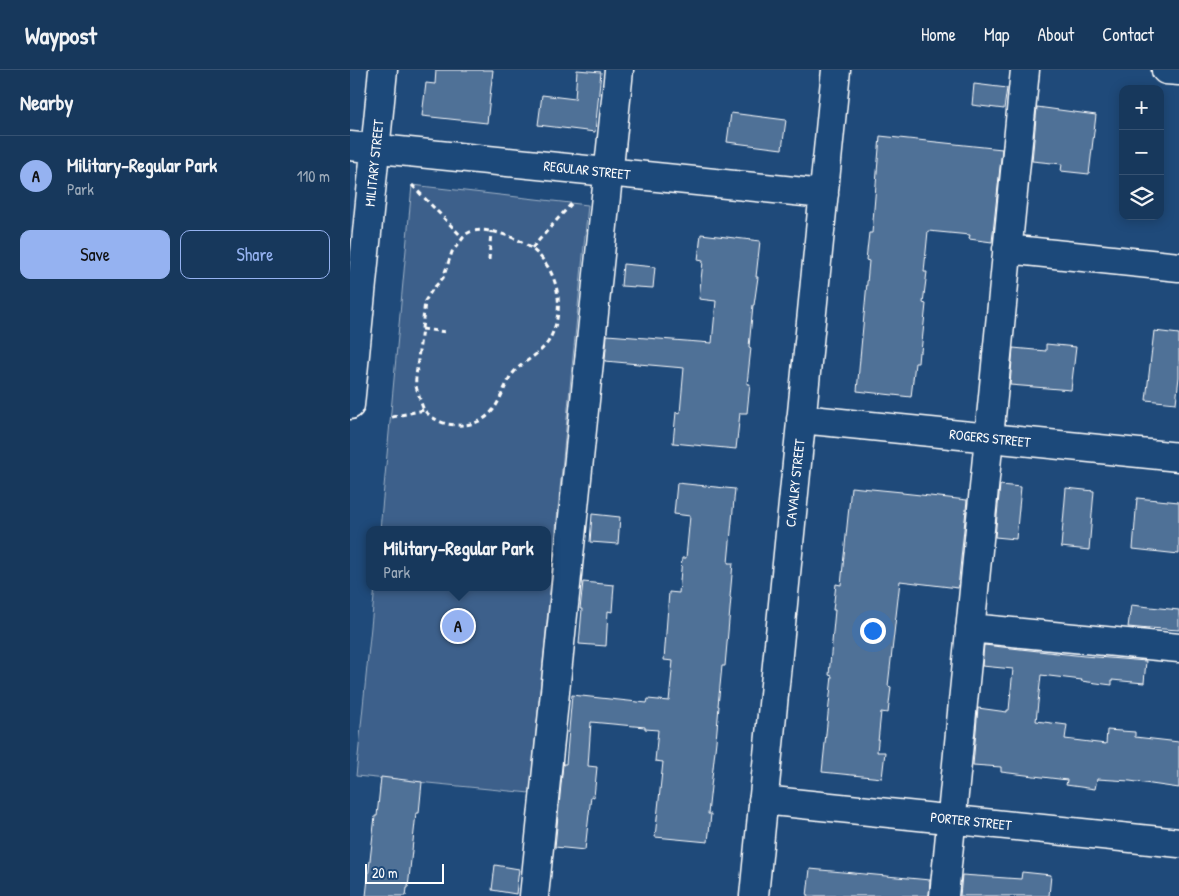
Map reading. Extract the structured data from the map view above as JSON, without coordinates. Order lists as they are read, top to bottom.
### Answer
{
  "streets": {
    "street": [
      "MILITARY STREET",
      "REGULAR STREET",
      "ROGERS STREET",
      "CAVALRY STREET",
      "PORTER STREET"
    ]
  },
  "crossings": [
    ["MILITARY STREET", "REGULAR STREET"],
    ["REGULAR STREET", "CAVALRY STREET"],
    ["ROGERS STREET", "CAVALRY STREET"],
    ["CAVALRY STREET", "PORTER STREET"]
  ],
  "scale_bar": "20 m",
  "page": {
    "header": "Waypost",
    "nav": [
      "Home",
      "Map",
      "About",
      "Contact"
    ],
    "heading": "Nearby",
    "map_buttons": ["+", "−"],
    "list": [
      {
        "mark": "A",
        "name": "Military-Regular Park",
        "note": "Park",
        "value": "110 m"
      }
    ],
    "buttons": ["Save", "Share"],
    "popup": ["Military-Regular Park", "Park"],
    "pins": "A",
    "scale": "20 m"
  }
}
